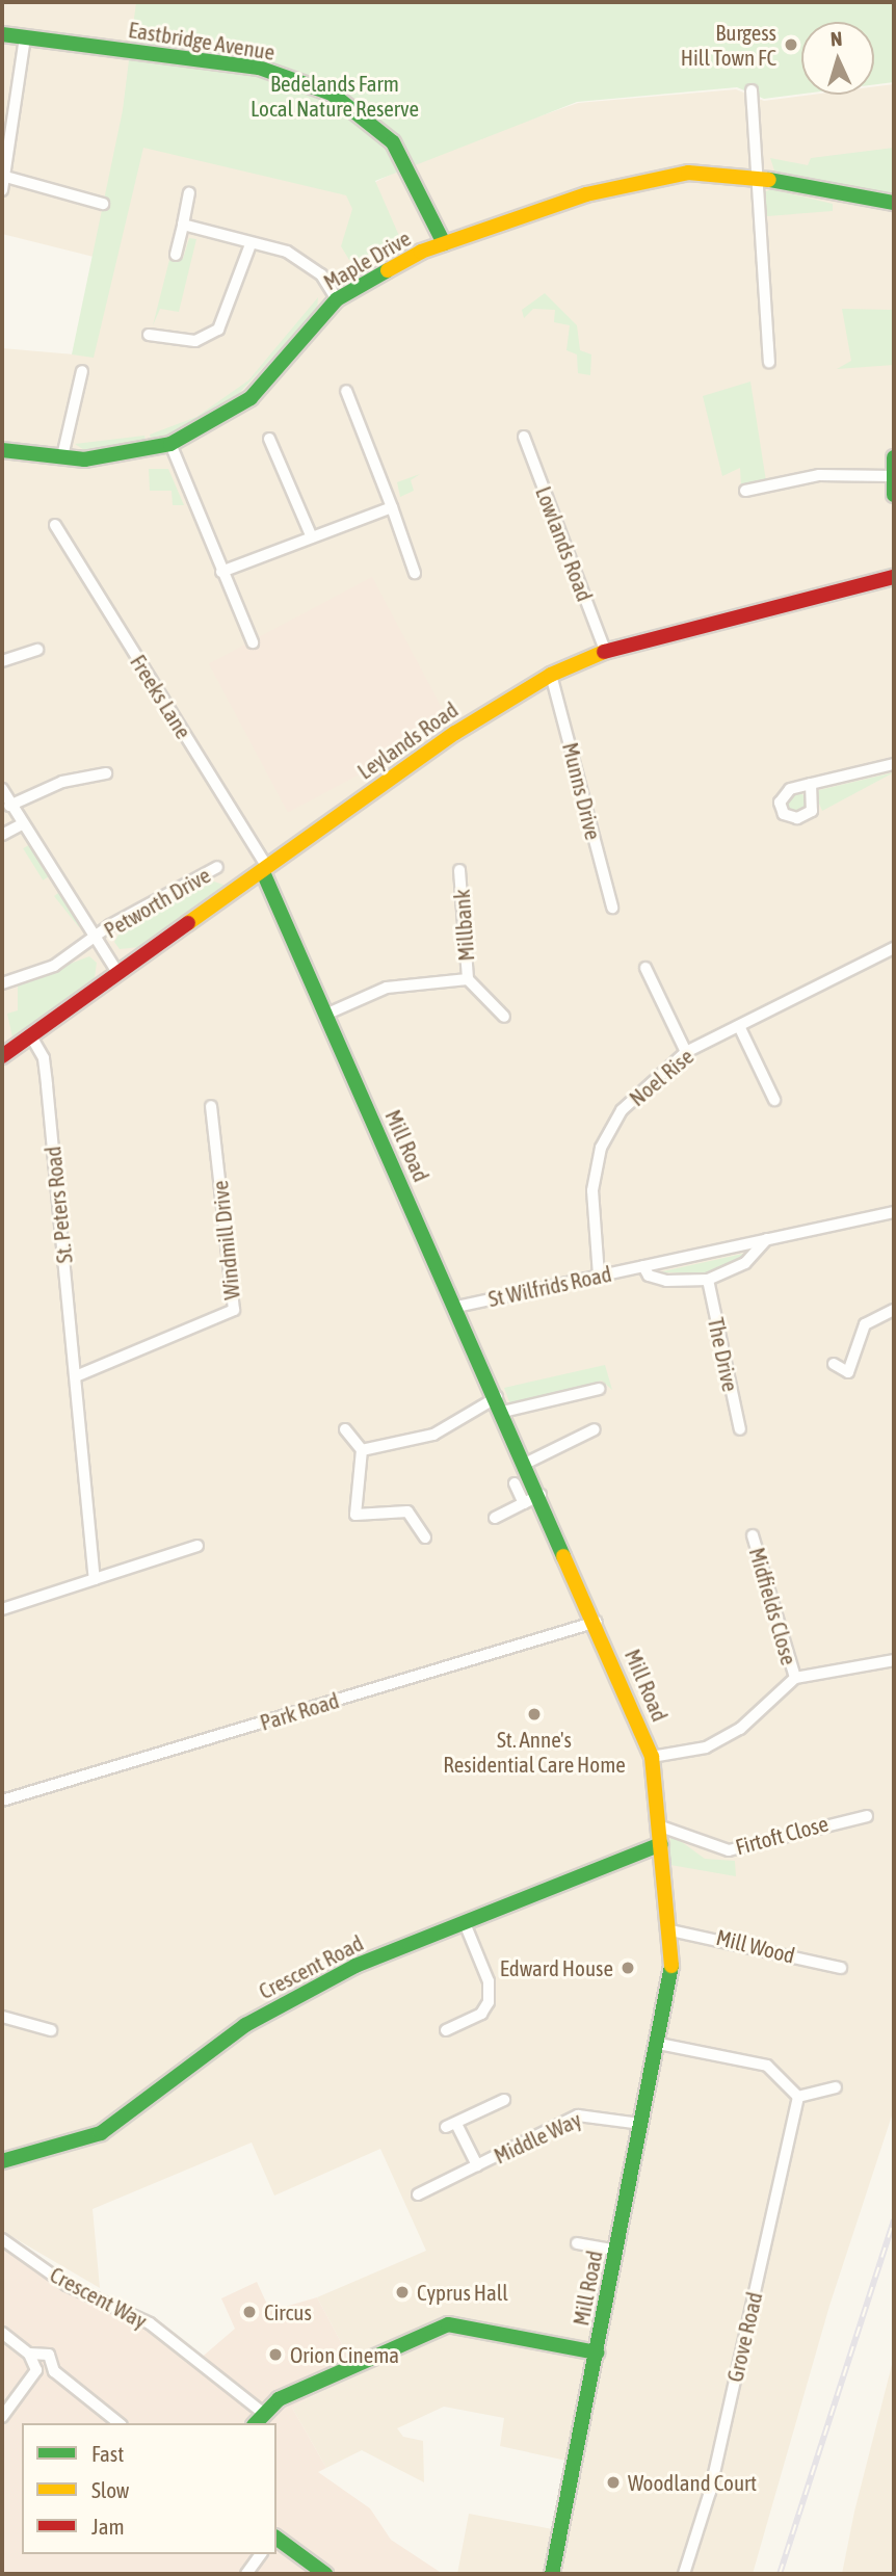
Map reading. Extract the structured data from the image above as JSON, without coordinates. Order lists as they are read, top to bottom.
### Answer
{
  "streets": {
    "street": [
      "Eastbridge Avenue",
      "Maple Drive",
      "Lowlands Road",
      "Freeks Lane",
      "Leylands Road",
      "Munns Drive",
      "Petworth Drive",
      "Millbank",
      "Noel Rise",
      "Mill Road",
      "St. Peters Road",
      "Windmill Drive",
      "St Wilfrids Road",
      "The Drive",
      "Midfields Close",
      "Park Road",
      "Firtoft Close",
      "Mill Wood",
      "Crescent Road",
      "Middle Way",
      "Crescent Way",
      "Grove Road"
    ]
  },
  "crossings": [
    ["Eastbridge Avenue", "Maple Drive"],
    ["Lowlands Road", "Leylands Road"],
    ["Freeks Lane", "Leylands Road"],
    ["Freeks Lane", "Mill Road"],
    ["Leylands Road", "Munns Drive"],
    ["Leylands Road", "Petworth Drive"],
    ["Leylands Road", "Mill Road"],
    ["Leylands Road", "St. Peters Road"],
    ["Millbank", "Mill Road"],
    ["Noel Rise", "St Wilfrids Road"],
    ["Mill Road", "St Wilfrids Road"],
    ["Mill Road", "Park Road"],
    ["Mill Road", "Firtoft Close"],
    ["Mill Road", "Mill Wood"],
    ["Mill Road", "Crescent Road"],
    ["Mill Road", "Middle Way"],
    ["St. Peters Road", "Windmill Drive"],
    ["St Wilfrids Road", "The Drive"]
  ],
  "parks": ["Bedelands Farm Local Nature Reserve"],
  "places": [
    "Burgess Hill Town FC",
    "St. Anne's Residential Care Home",
    "Edward House",
    "Cyprus Hall",
    "Circus",
    "Orion Cinema",
    "Woodland Court"
  ],
  "legend": ["Fast", "Slow", "Jam"],
  "north": "top"
}
